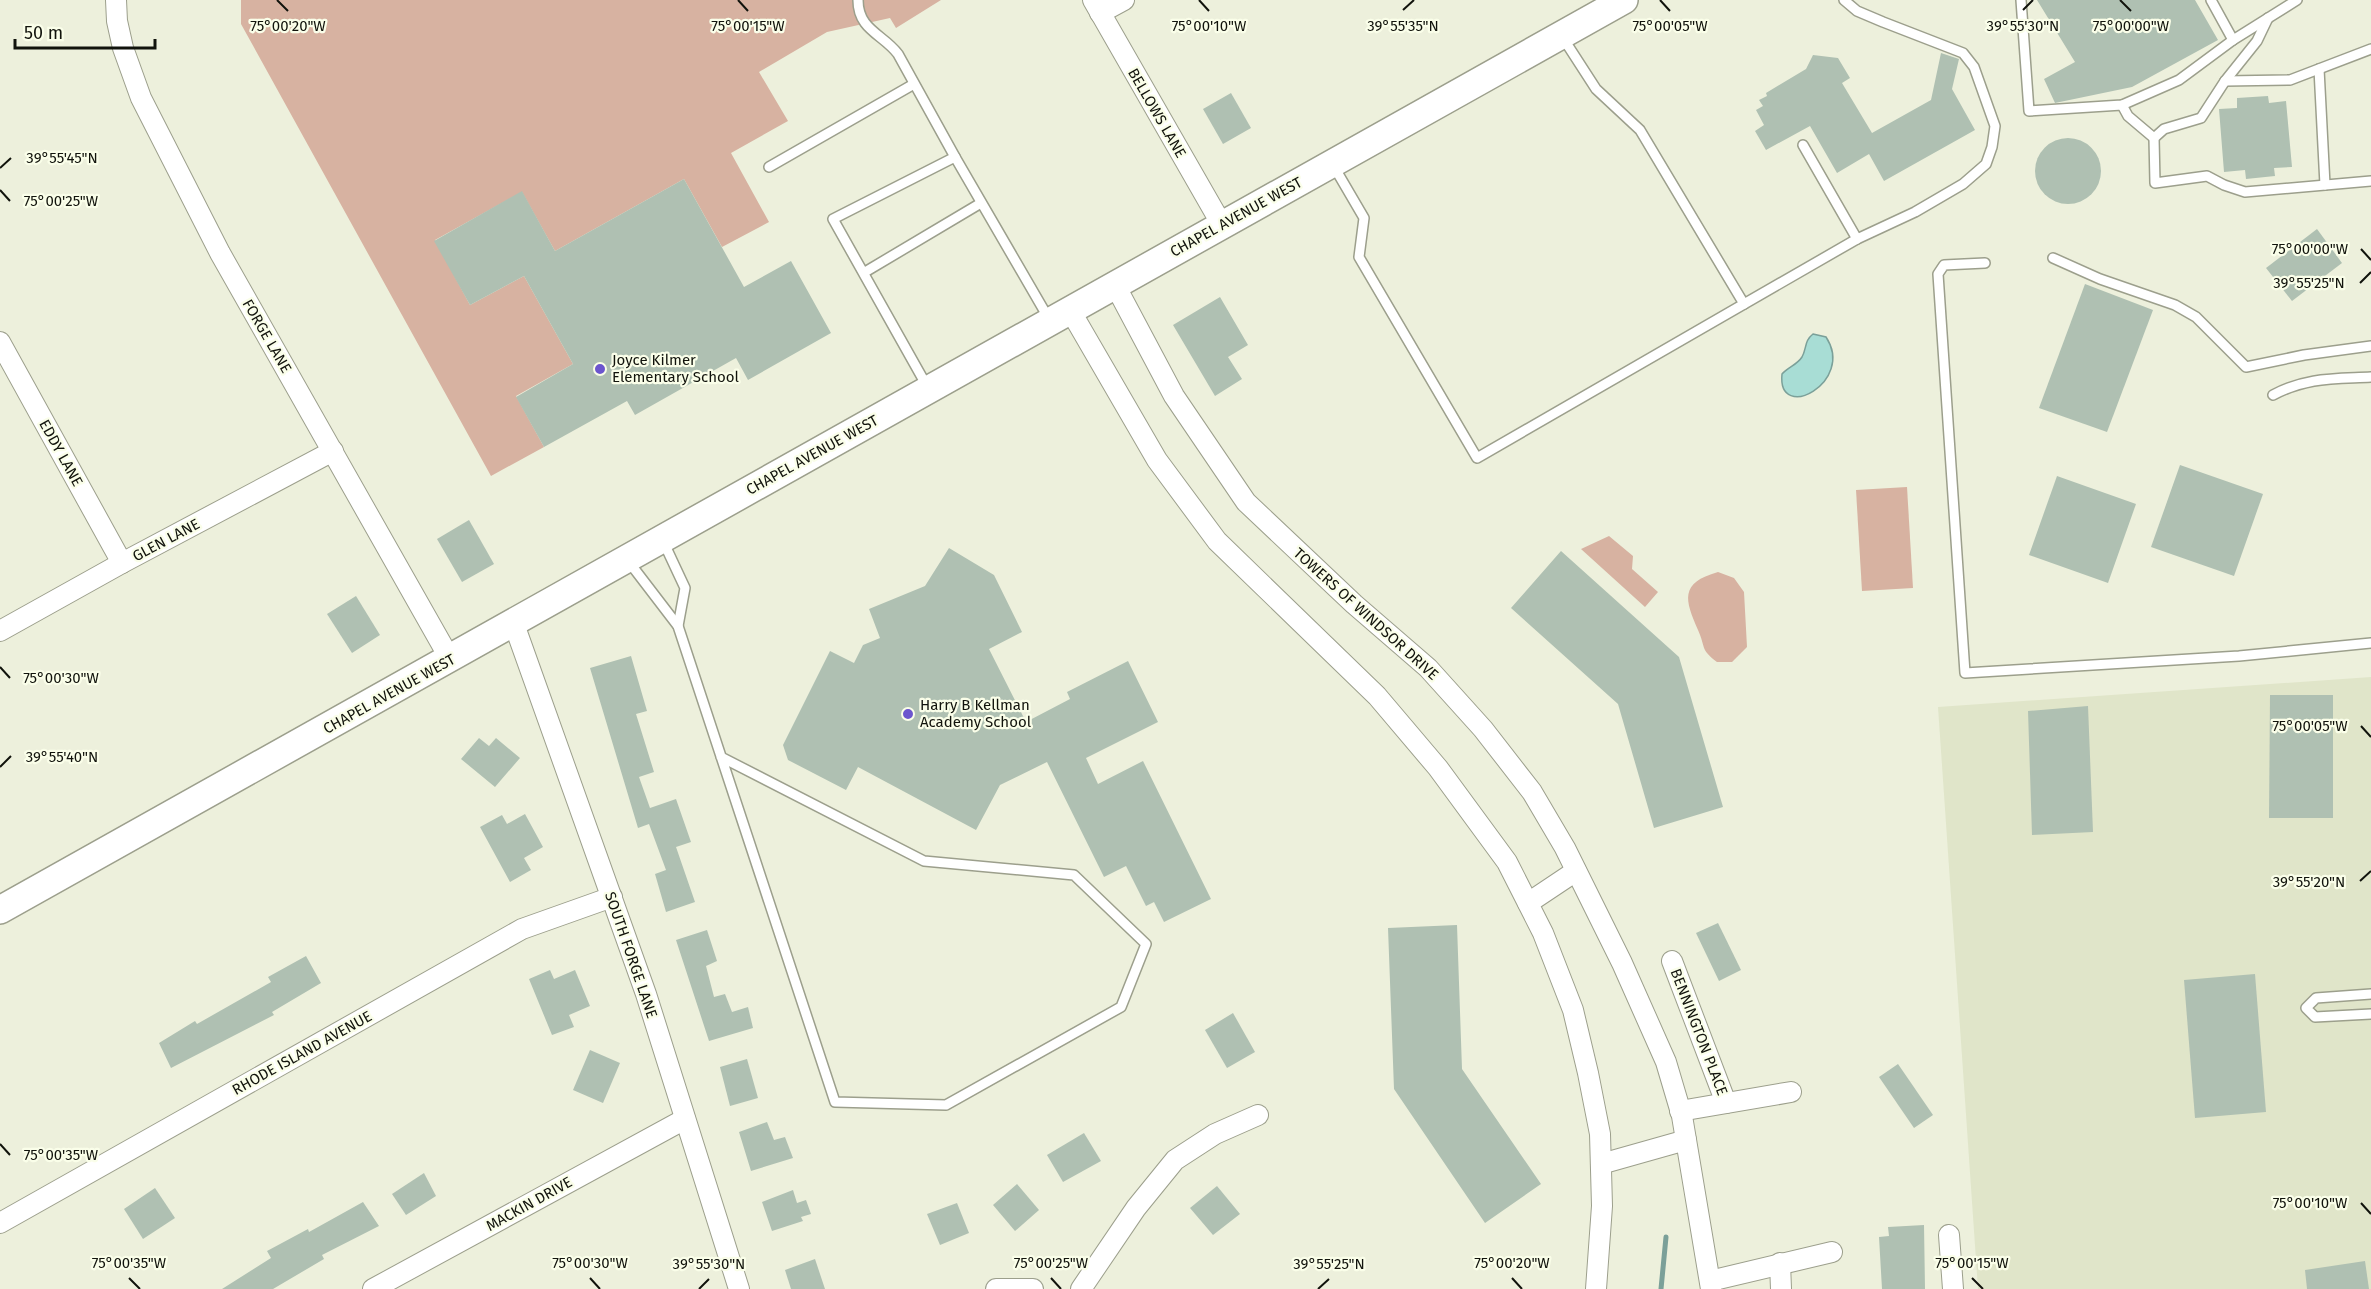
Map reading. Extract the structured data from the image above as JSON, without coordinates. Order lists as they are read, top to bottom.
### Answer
{
  "streets": {
    "main road": ["CHAPEL AVENUE WEST"],
    "street": [
      "BELLOWS LANE",
      "FORGE LANE",
      "EDDY LANE",
      "GLEN LANE",
      "TOWERS OF WINDSOR DRIVE",
      "SOUTH FORGE LANE",
      "BENNINGTON PLACE",
      "RHODE ISLAND AVENUE",
      "MACKIN DRIVE"
    ]
  },
  "crossings": [
    ["BELLOWS LANE", "CHAPEL AVENUE WEST"],
    ["CHAPEL AVENUE WEST", "FORGE LANE"],
    ["CHAPEL AVENUE WEST", "TOWERS OF WINDSOR DRIVE"],
    ["CHAPEL AVENUE WEST", "SOUTH FORGE LANE"],
    ["FORGE LANE", "GLEN LANE"],
    ["EDDY LANE", "GLEN LANE"],
    ["SOUTH FORGE LANE", "RHODE ISLAND AVENUE"],
    ["SOUTH FORGE LANE", "MACKIN DRIVE"]
  ],
  "places": ["Joyce Kilmer Elementary School", "Harry B Kellman Academy School"],
  "scale_bar": "50 m",
  "coordinates": [
    "39°55'35\"N",
    "39°55'30\"N",
    "75°00'15\"W",
    "75°00'20\"W",
    "75°00'10\"W",
    "75°00'05\"W",
    "75°00'00\"W",
    "39°55'45\"N",
    "75°00'25\"W",
    "39°55'25\"N",
    "75°00'30\"W",
    "39°55'40\"N",
    "39°55'20\"N",
    "75°00'35\"W"
  ]
}
